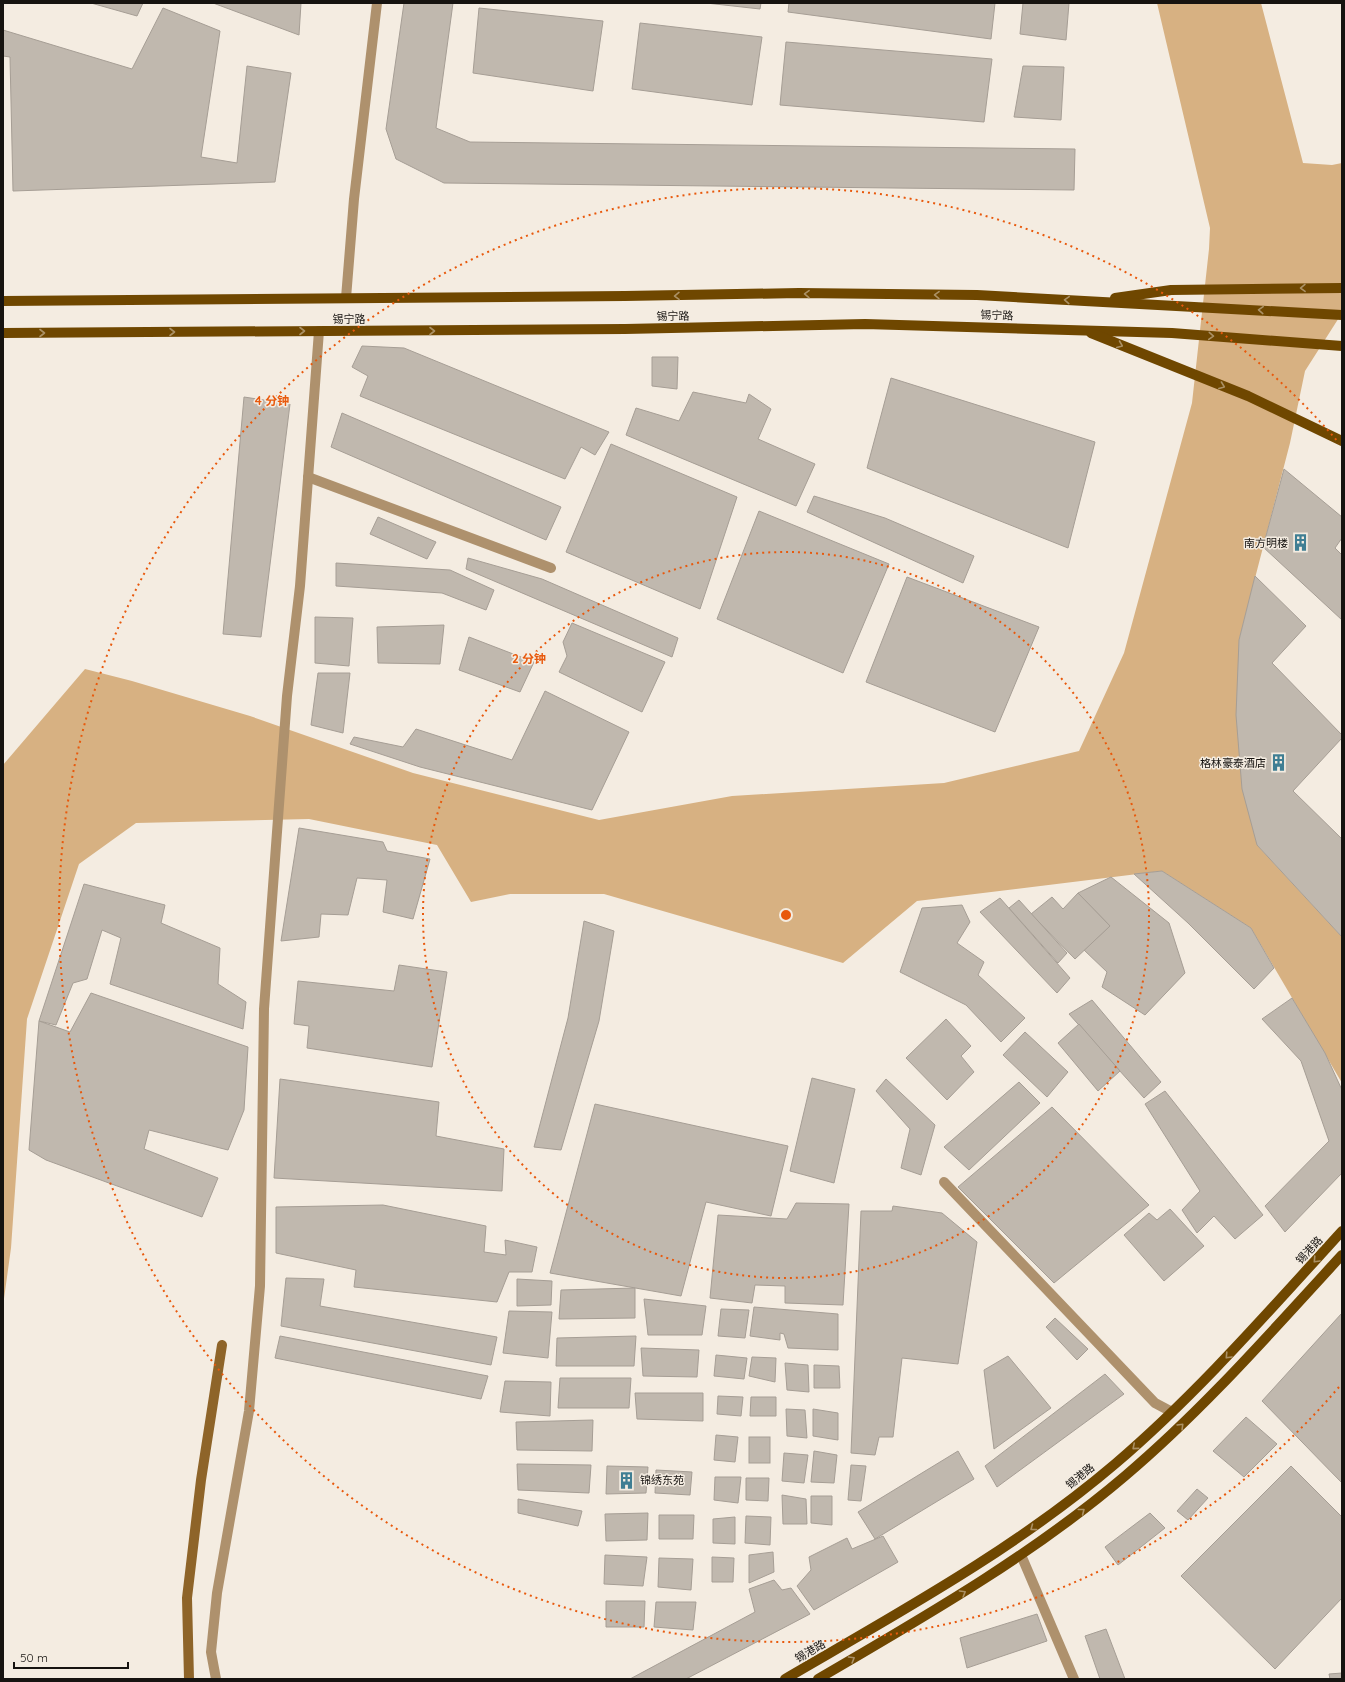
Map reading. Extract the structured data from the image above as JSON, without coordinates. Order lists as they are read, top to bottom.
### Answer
{
  "streets": {
    "main road": ["锡宁路", "锡港路"]
  },
  "places": {
    "building": ["南方明楼", "格林豪泰酒店", "锦绣东苑"]
  },
  "scale_bar": "50 m",
  "rings": ["4 分钟", "2 分钟"]
}
